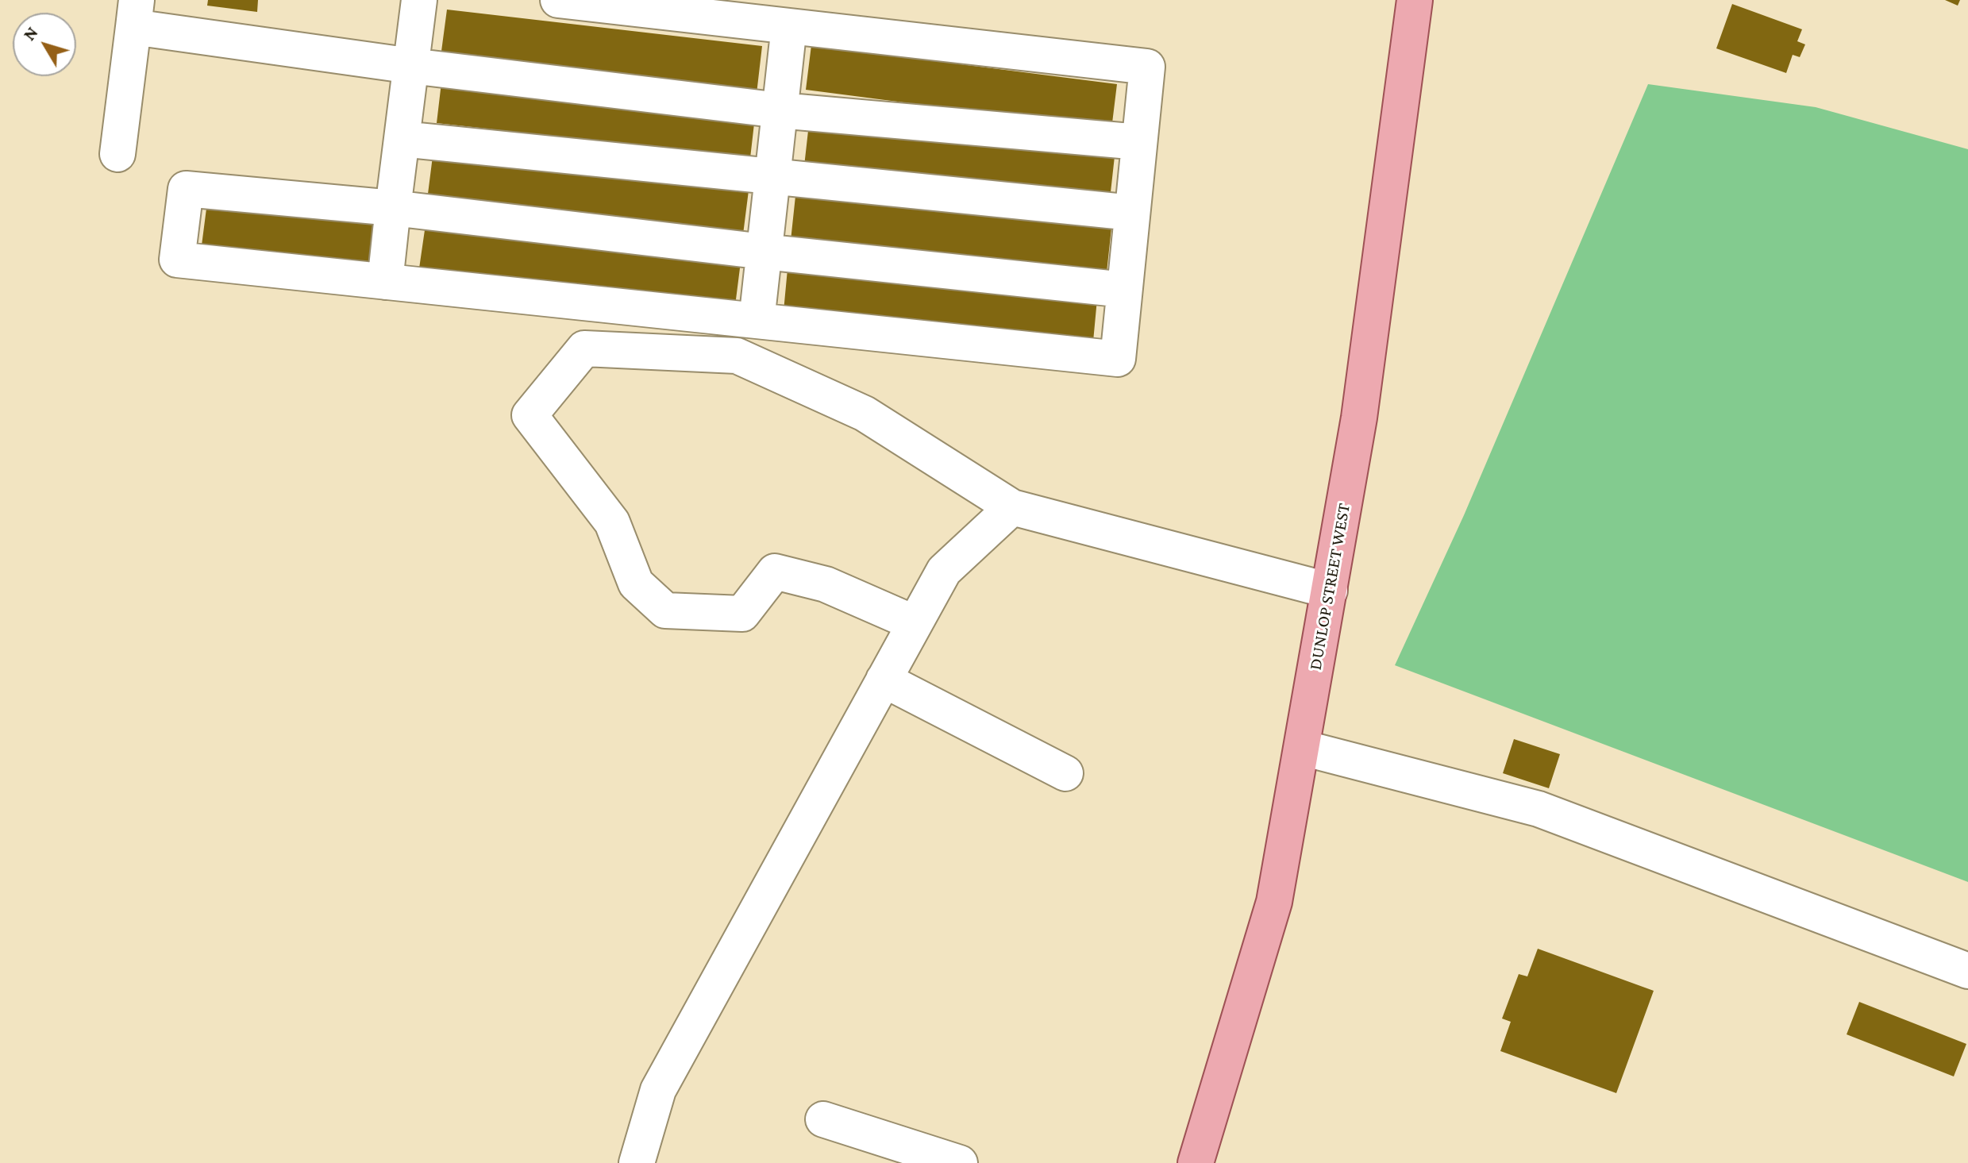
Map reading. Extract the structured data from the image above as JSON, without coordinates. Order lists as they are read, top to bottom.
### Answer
{
  "streets": {
    "main road": ["DUNLOP STREET WEST"]
  },
  "north": "top left"
}
